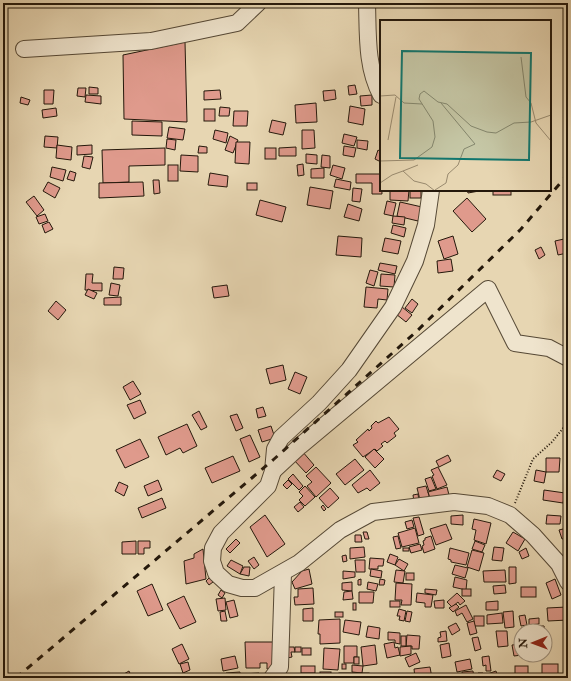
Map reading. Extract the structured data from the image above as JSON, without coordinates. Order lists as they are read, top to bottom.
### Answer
{
  "north": "left"
}
